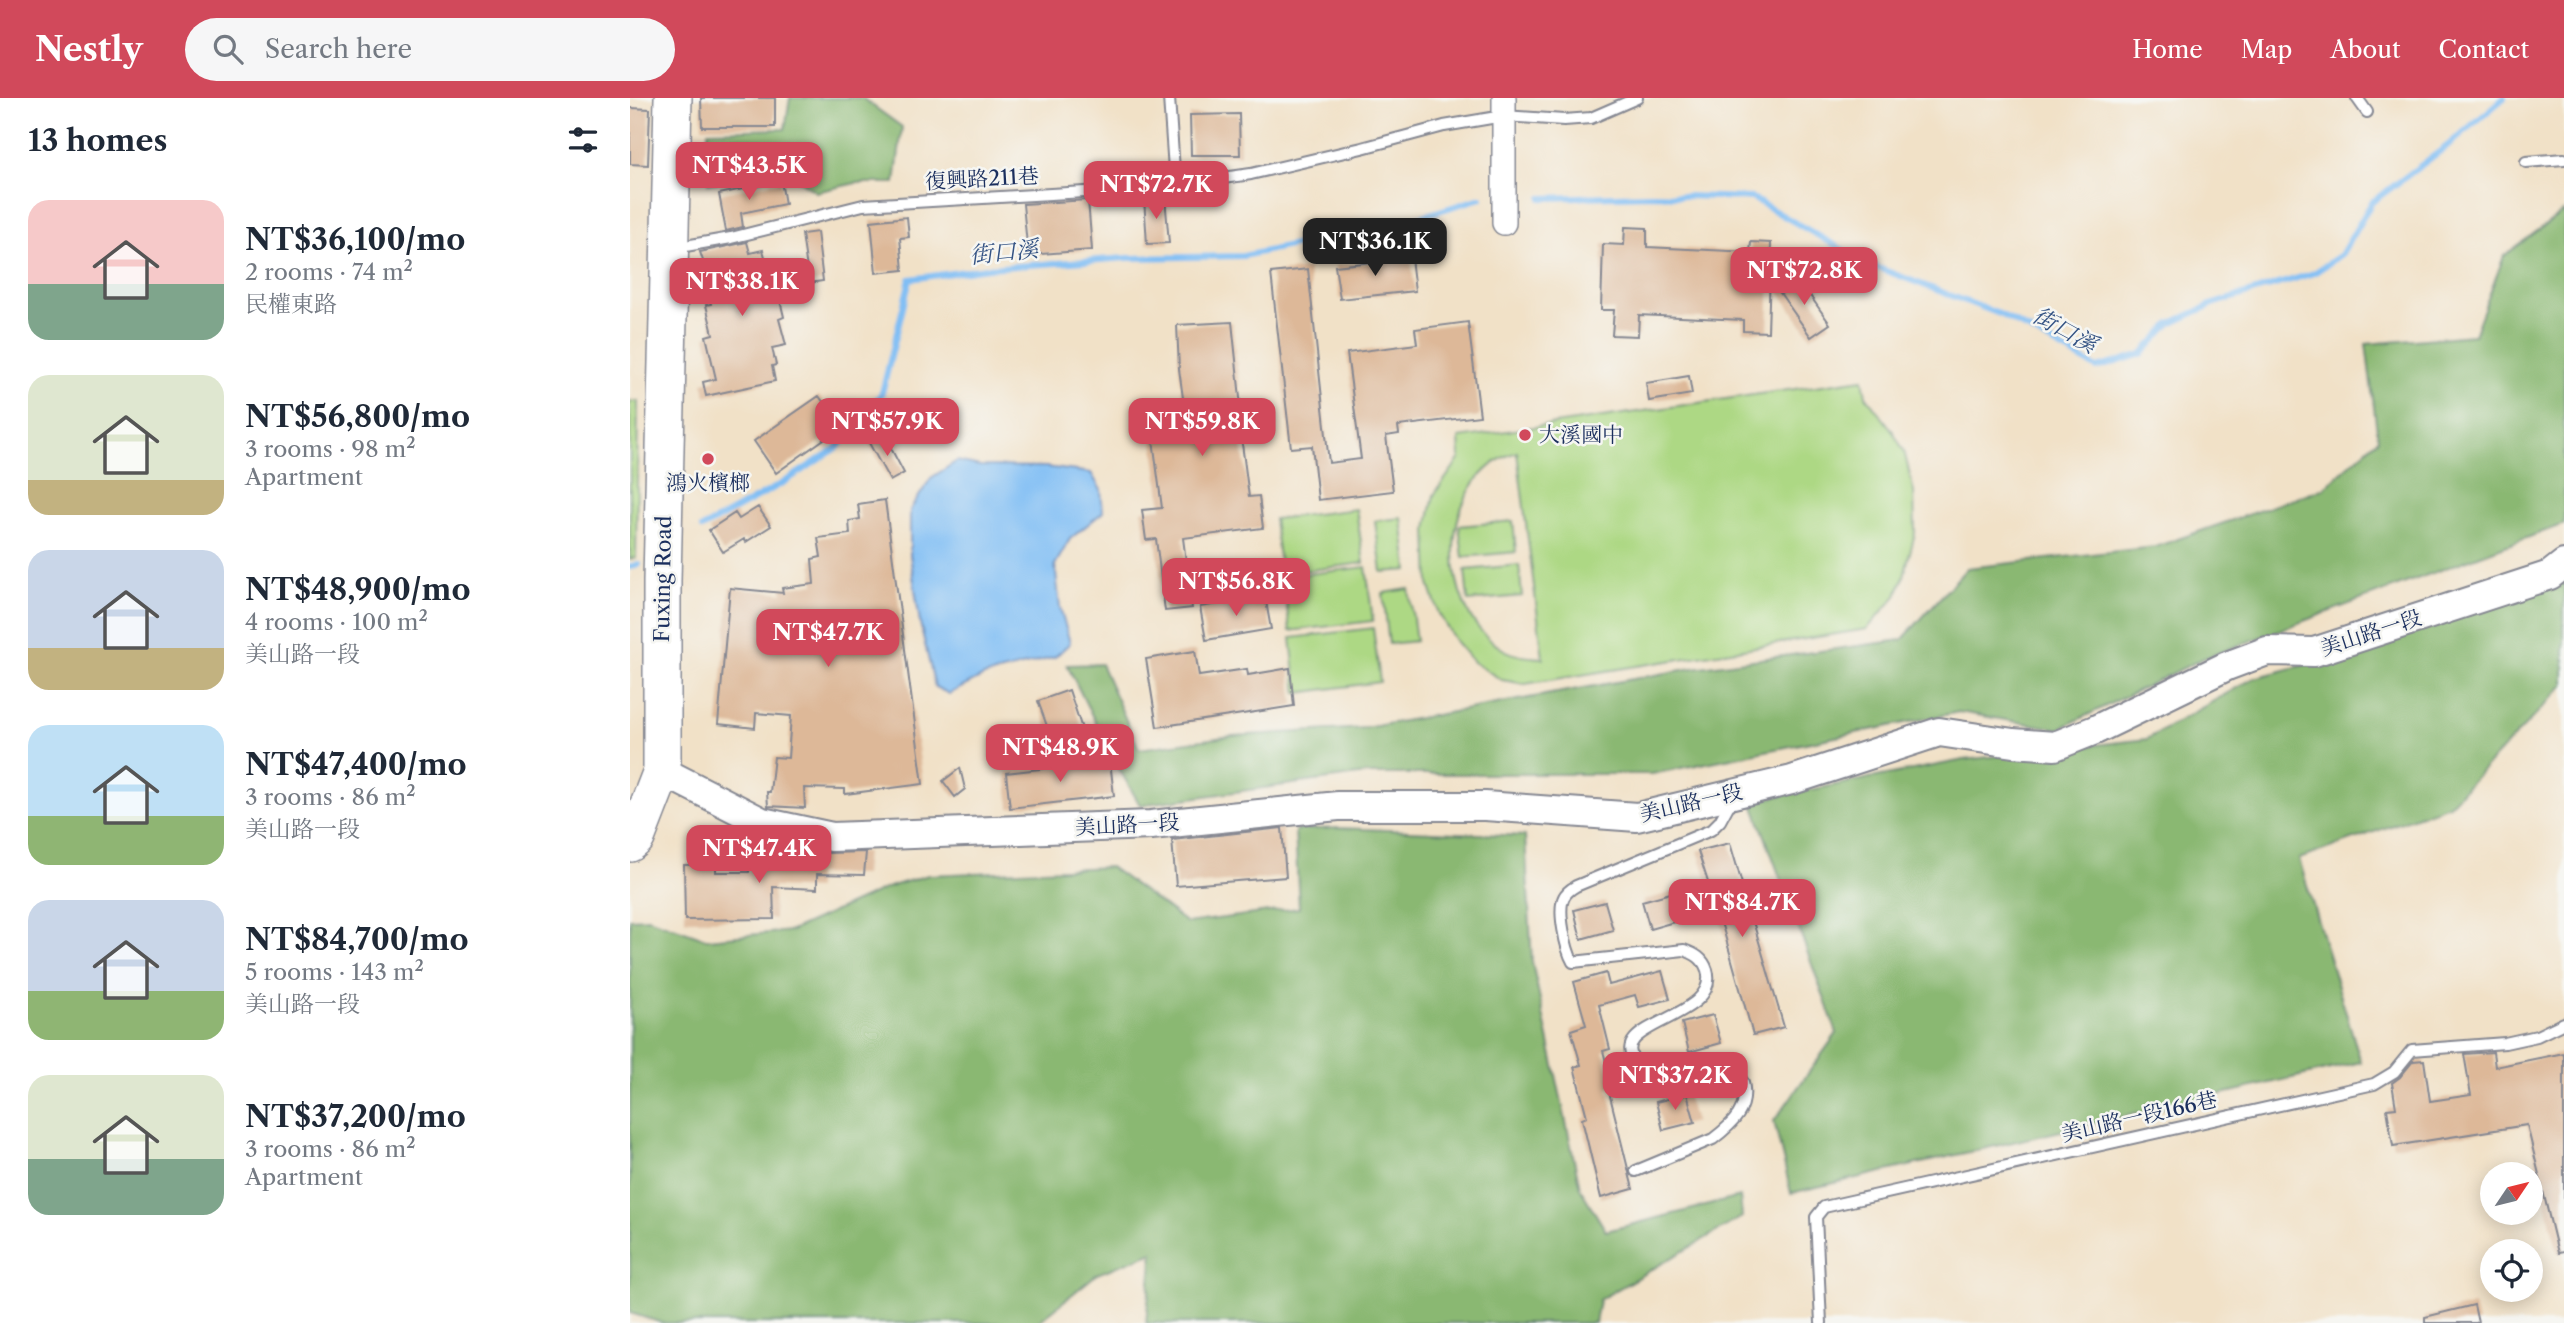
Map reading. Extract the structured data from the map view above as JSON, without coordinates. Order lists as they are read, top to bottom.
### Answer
{
  "streets": {
    "main road": ["Fuxing Road"],
    "street": ["美山路一段"],
    "lane": ["復興路211巷", "美山路一段166巷"]
  },
  "crossings": [
    ["復興路211巷", "Fuxing Road"],
    ["Fuxing Road", "美山路一段"]
  ],
  "water": ["街口溪"],
  "places": ["大溪國中", "鴻火檳榔"],
  "north": "top right",
  "page": {
    "header": "Nestly",
    "search": "Search here",
    "nav": [
      "Home",
      "Map",
      "About",
      "Contact"
    ],
    "heading": "13 homes",
    "price": [
      "NT$43.5K",
      "NT$72.7K",
      "NT$36.1K",
      "NT$72.8K",
      "NT$38.1K",
      "NT$57.9K",
      "NT$59.8K",
      "NT$56.8K",
      "NT$47.7K",
      "NT$48.9K",
      "NT$47.4K",
      "NT$84.7K",
      "NT$37.2K"
    ],
    "list": [
      {
        "name": "NT$36,100/mo",
        "note": "2 rooms · 74 m² · 民權東路"
      },
      {
        "name": "NT$56,800/mo",
        "note": "3 rooms · 98 m² · Apartment"
      },
      {
        "name": "NT$48,900/mo",
        "note": "4 rooms · 100 m² · 美山路一段"
      },
      {
        "name": "NT$47,400/mo",
        "note": "3 rooms · 86 m² · 美山路一段"
      },
      {
        "name": "NT$84,700/mo",
        "note": "5 rooms · 143 m² · 美山路一段"
      },
      {
        "name": "NT$37,200/mo",
        "note": "3 rooms · 86 m² · Apartment"
      }
    ]
  }
}
